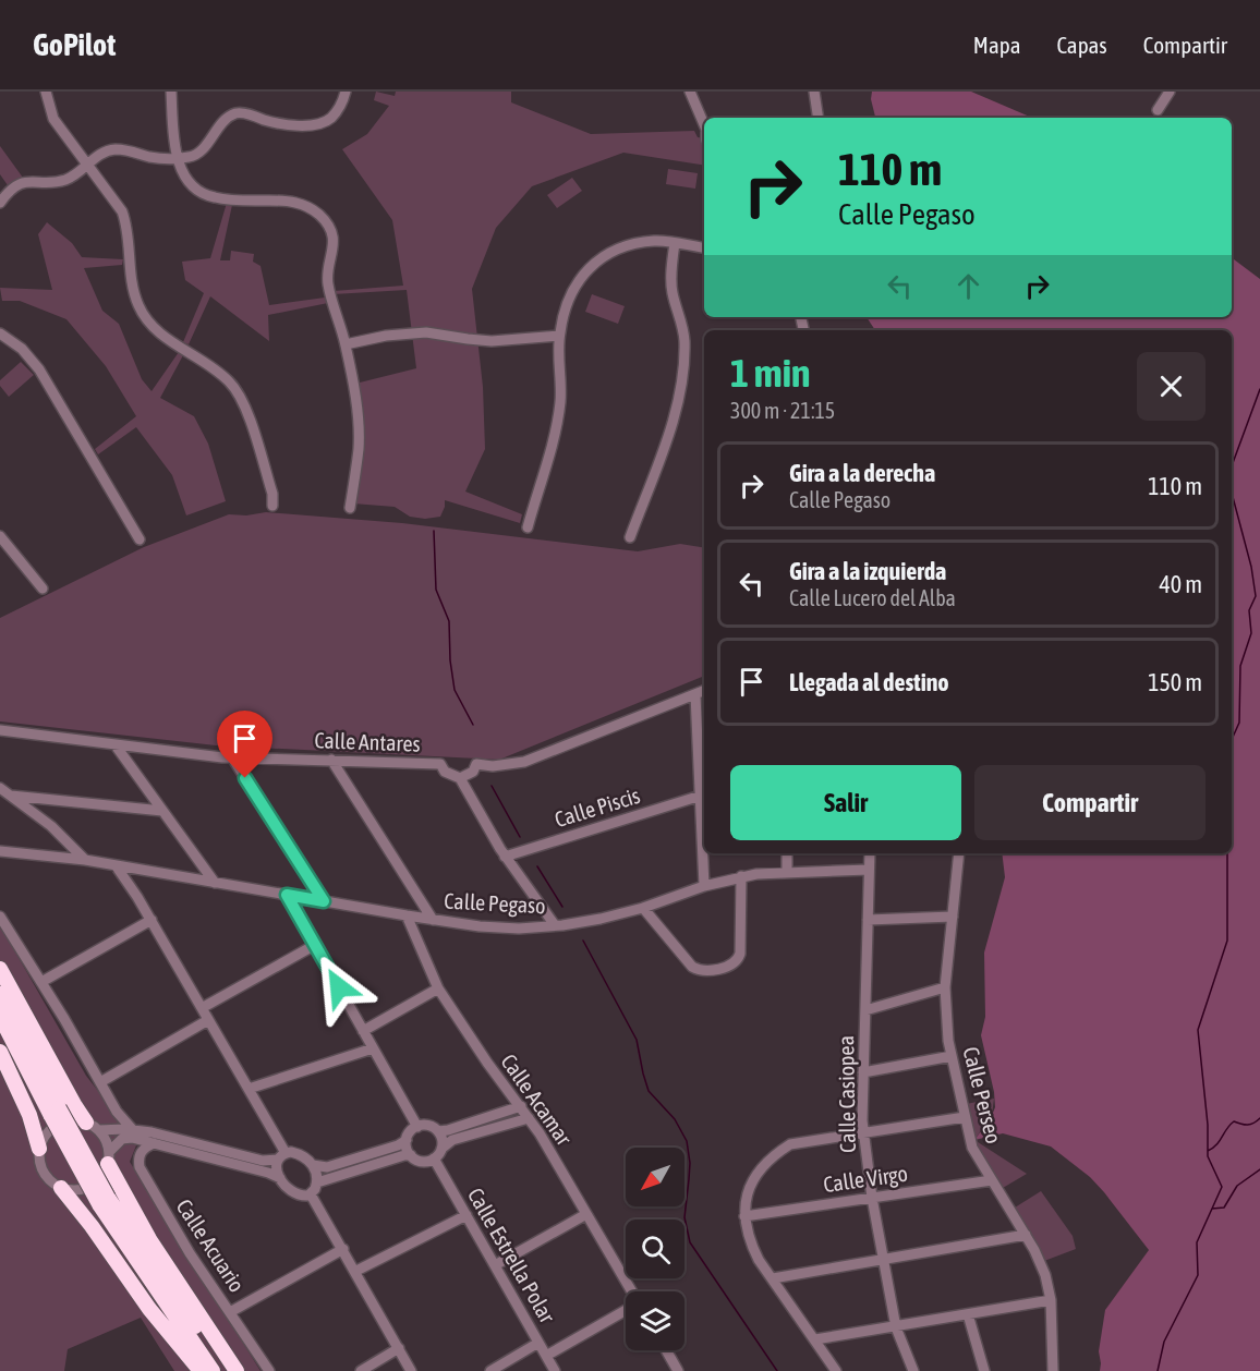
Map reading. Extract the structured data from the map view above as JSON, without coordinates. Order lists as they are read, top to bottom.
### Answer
{
  "streets": {
    "street": [
      "Calle Antares",
      "Calle Piscis",
      "Calle Pegaso",
      "Calle Casiopea",
      "Calle Perseo",
      "Calle Acamar",
      "Calle Virgo",
      "Calle Acuario",
      "Calle Estrella Polar"
    ]
  },
  "crossings": [
    ["Calle Pegaso", "Calle Casiopea"],
    ["Calle Pegaso", "Calle Acamar"],
    ["Calle Casiopea", "Calle Virgo"],
    ["Calle Perseo", "Calle Virgo"]
  ],
  "north": "bottom left",
  "page": {
    "header": "GoPilot",
    "nav": ["Mapa", "Capas", "Compartir"],
    "turn": ["110 m", "Calle Pegaso"],
    "heading": ["1 min", "300 m · 21:15"],
    "list": [
      {
        "name": "Gira a la derecha",
        "note": "Calle Pegaso",
        "value": "110 m"
      },
      {
        "name": "Gira a la izquierda",
        "note": "Calle Lucero del Alba",
        "value": "40 m"
      },
      {
        "name": "Llegada al destino",
        "value": "150 m"
      }
    ],
    "buttons": ["Salir", "Compartir"]
  }
}
